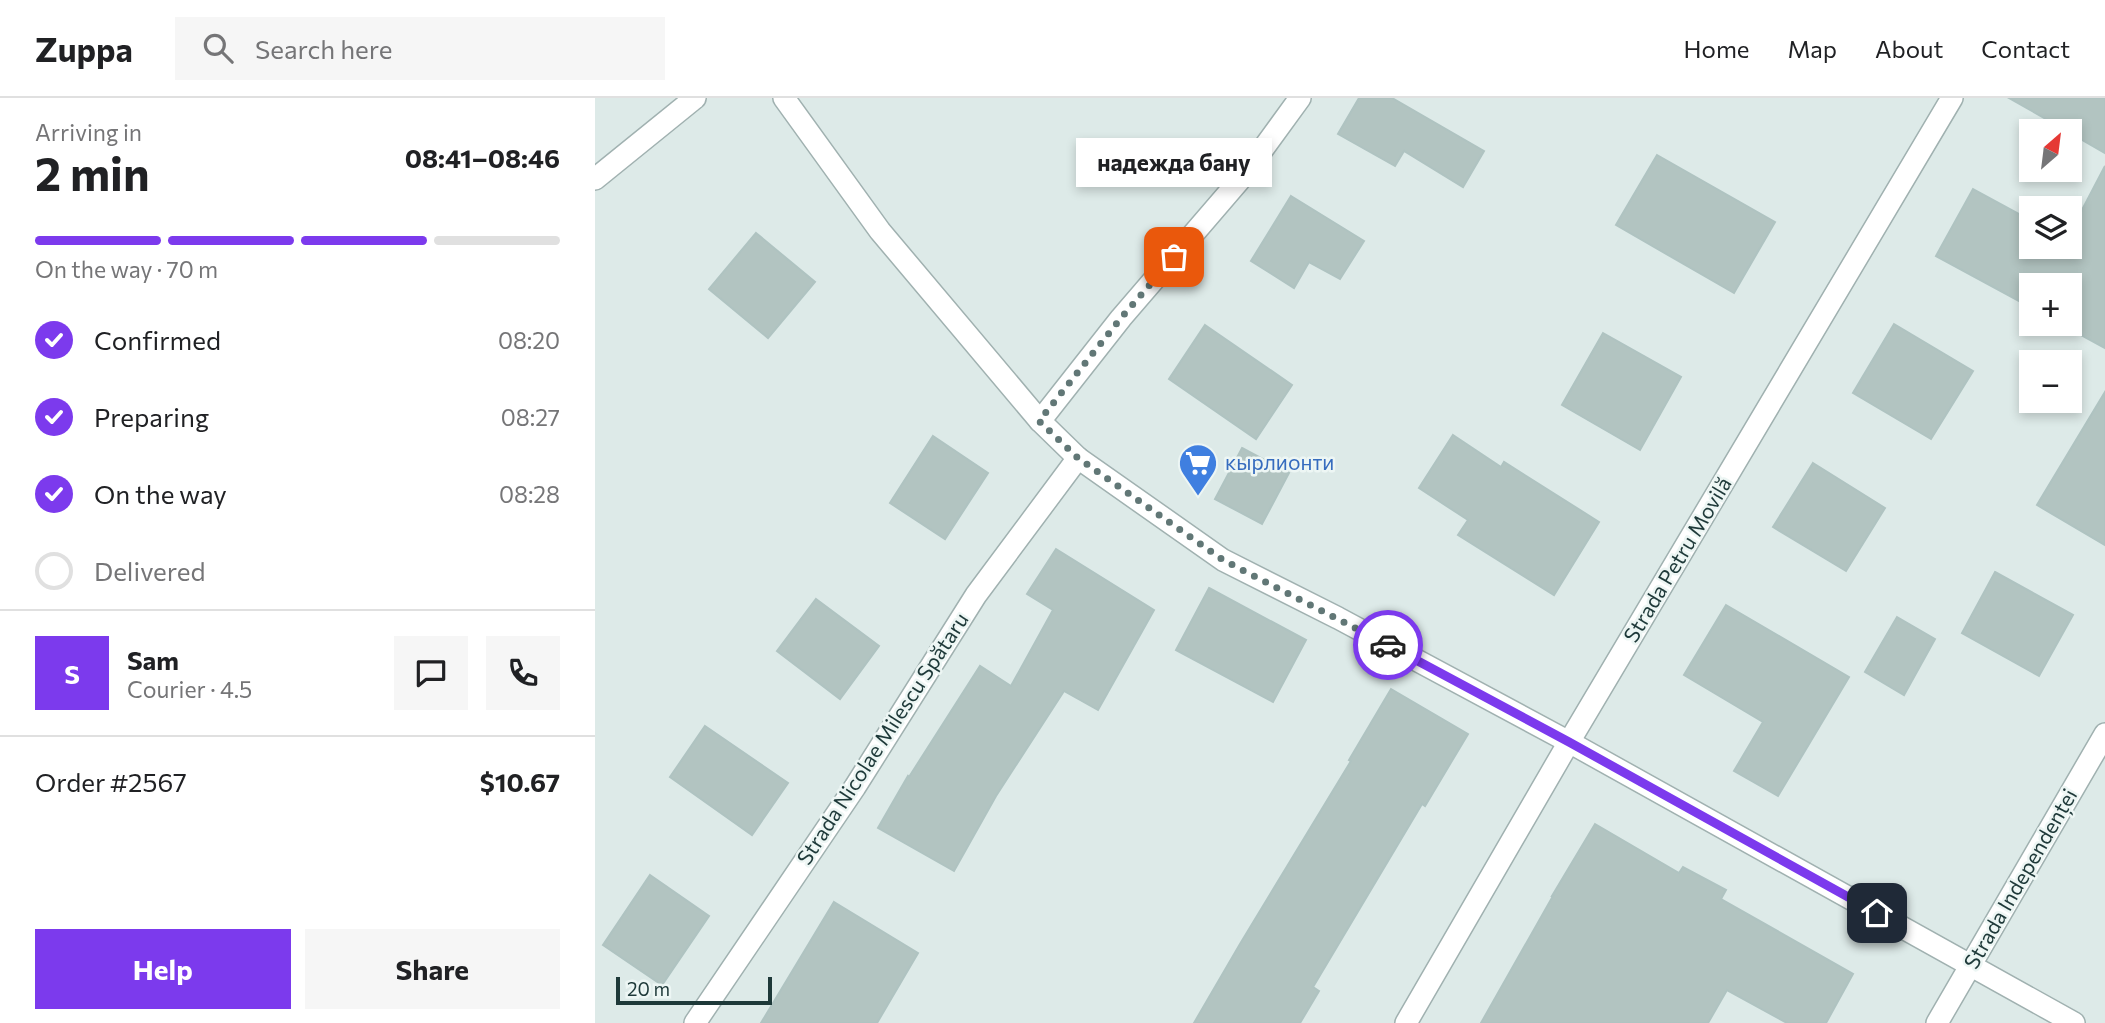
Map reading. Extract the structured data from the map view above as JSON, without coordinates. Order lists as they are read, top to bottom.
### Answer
{
  "streets": {
    "street": ["Strada Petru Movilă", "Strada Nicolae Milescu Spătaru", "Strada Independenței"]
  },
  "places": {
    "other": ["надежда бану"],
    "supermarket": ["кырлионти"]
  },
  "scale_bar": "20 m",
  "north": "top right",
  "page": {
    "header": "Zuppa",
    "search": "Search here",
    "nav": [
      "Home",
      "Map",
      "About",
      "Contact"
    ],
    "heading": ["2 min", "Arriving in", "08:41–08:46"],
    "panel": [
      "Sam",
      "Courier · 4.5",
      "Order #2567",
      "$10.67"
    ],
    "map_buttons": ["+", "−"],
    "bubble": "надежда бану",
    "bar": "On the way · 70 m",
    "list": [
      ["Confirmed", "08:20"],
      ["Preparing", "08:27"],
      ["On the way", "08:28"],
      "Delivered"
    ],
    "round": "S",
    "buttons": ["Help", "Share"],
    "scale": "20 m"
  }
}
